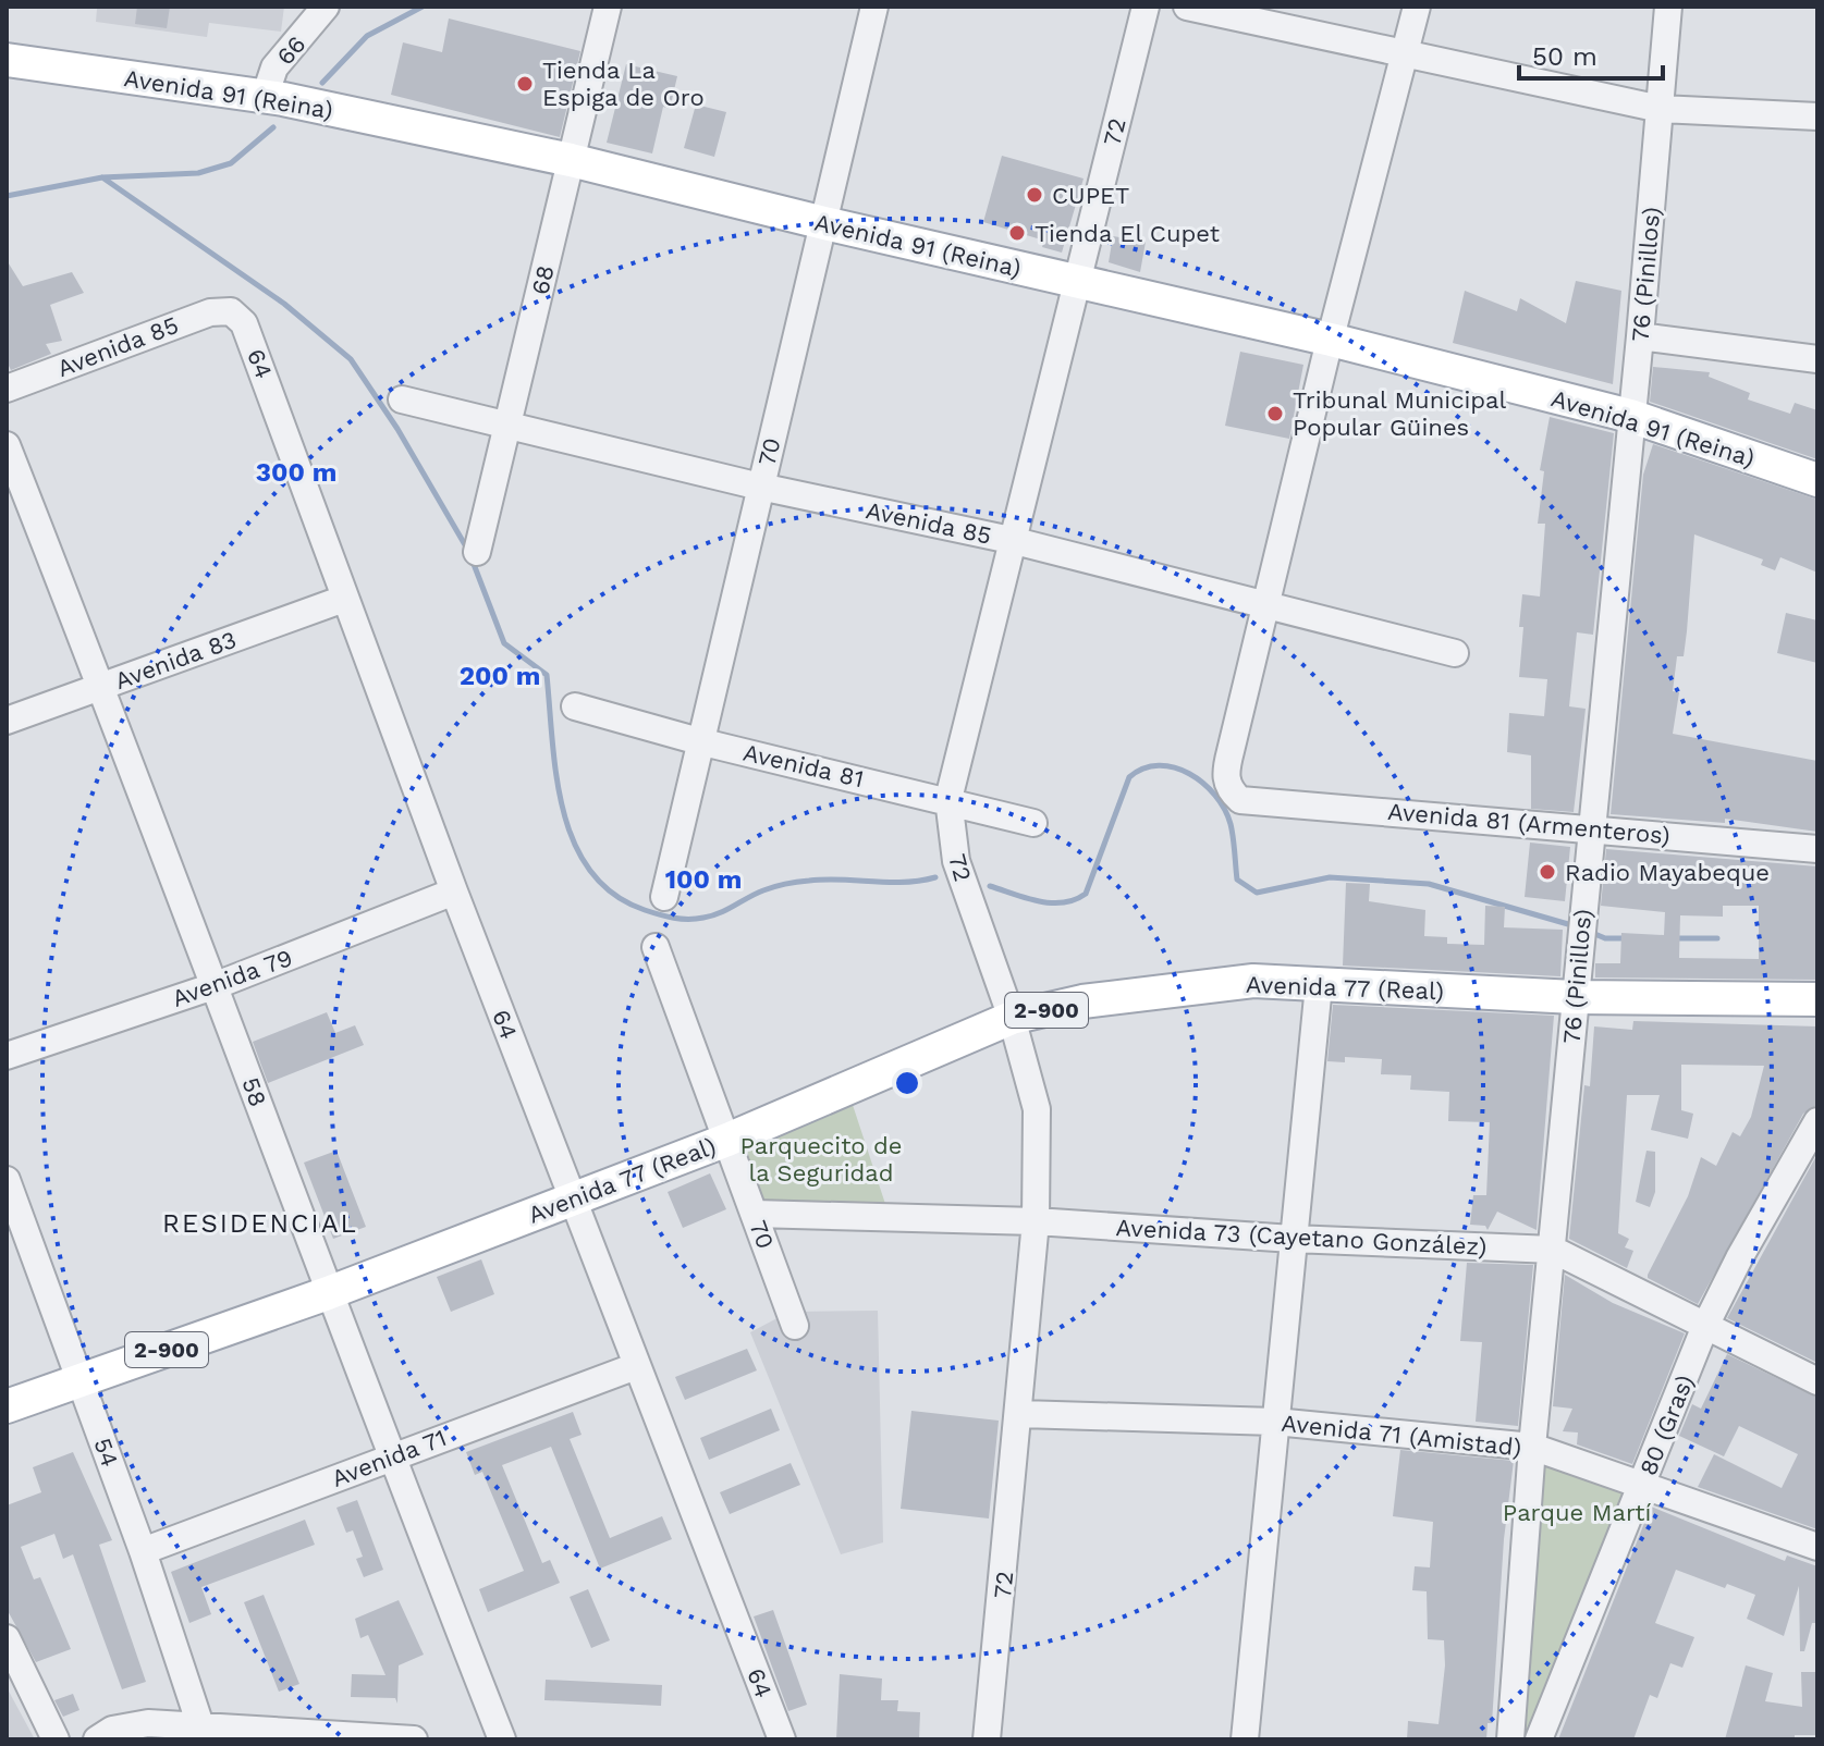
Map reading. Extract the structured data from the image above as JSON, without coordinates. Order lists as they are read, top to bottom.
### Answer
{
  "streets": {
    "main road": ["Avenida 91 (Reina)", "Avenida 77 (Real)", "2-900"],
    "street": [
      "66",
      "72",
      "76 (Pinillos)",
      "68",
      "Avenida 85",
      "64",
      "70",
      "Avenida 83",
      "Avenida 81",
      "Avenida 81 (Armenteros)",
      "Avenida 79",
      "58",
      "Avenida 73 (Cayetano González)",
      "80 (Gras)",
      "Avenida 71 (Amistad)",
      "54",
      "Avenida 71"
    ]
  },
  "crossings": [
    ["66", "Avenida 91 (Reina)"],
    ["Avenida 91 (Reina)", "72"],
    ["Avenida 91 (Reina)", "76 (Pinillos)"],
    ["Avenida 91 (Reina)", "68"],
    ["Avenida 91 (Reina)", "70"],
    ["72", "Avenida 85"],
    ["72", "Avenida 81"],
    ["72", "Avenida 77 (Real)"],
    ["72", "Avenida 73 (Cayetano González)"],
    ["72", "Avenida 71 (Amistad)"],
    ["76 (Pinillos)", "Avenida 81 (Armenteros)"],
    ["76 (Pinillos)", "Avenida 77 (Real)"],
    ["76 (Pinillos)", "Avenida 73 (Cayetano González)"],
    ["76 (Pinillos)", "Avenida 71 (Amistad)"],
    ["68", "Avenida 85"],
    ["Avenida 85", "64"],
    ["Avenida 85", "70"],
    ["Avenida 85", "Avenida 81 (Armenteros)"],
    ["64", "Avenida 83"],
    ["64", "Avenida 79"],
    ["64", "Avenida 77 (Real)"],
    ["64", "Avenida 71"],
    ["70", "Avenida 81"],
    ["70", "Avenida 77 (Real)"],
    ["70", "Avenida 73 (Cayetano González)"],
    ["Avenida 83", "58"],
    ["Avenida 79", "58"],
    ["Avenida 77 (Real)", "58"],
    ["Avenida 77 (Real)", "54"],
    ["58", "Avenida 71"],
    ["Avenida 73 (Cayetano González)", "80 (Gras)"],
    ["80 (Gras)", "Avenida 71 (Amistad)"],
    ["54", "Avenida 71"]
  ],
  "districts": ["RESIDENCIAL"],
  "parks": ["Parquecito de la Seguridad", "Parque Martí"],
  "places": [
    "Tienda La Espiga de Oro",
    "CUPET",
    "Tienda El Cupet",
    "Tribunal Municipal Popular Güines",
    "Radio Mayabeque"
  ],
  "scale_bar": "50 m",
  "rings": ["300 m", "200 m", "100 m"]
}
